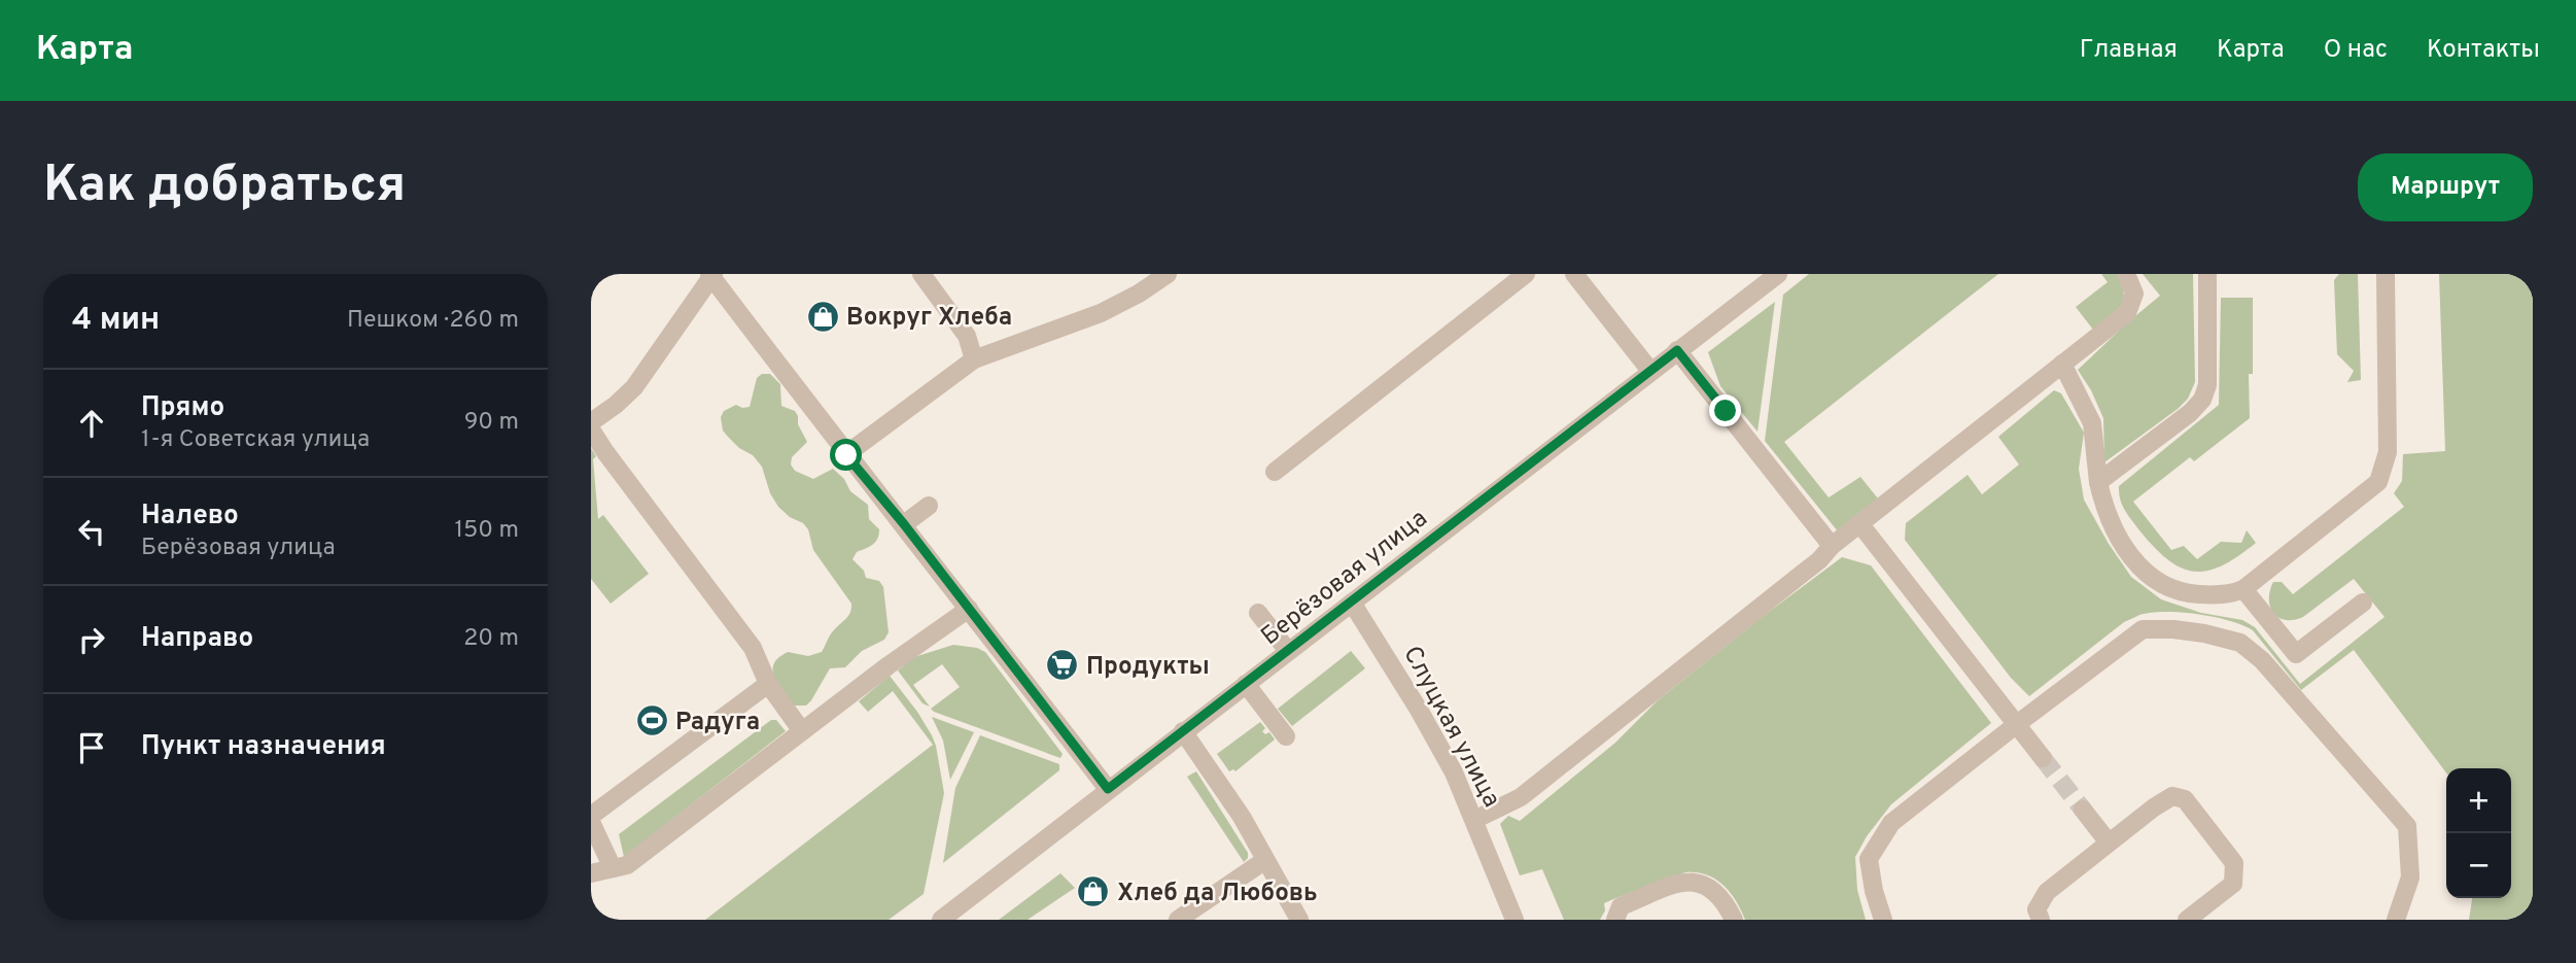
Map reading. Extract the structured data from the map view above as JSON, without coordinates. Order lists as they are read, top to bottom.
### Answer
{
  "streets": {
    "street": ["Берёзовая улица", "Слуцкая улица"]
  },
  "crossings": [
    ["Берёзовая улица", "Слуцкая улица"]
  ],
  "places": {
    "shop": ["Вокруг Хлеба", "Хлеб да Любовь"],
    "supermarket": ["Продукты"],
    "sports": ["Радуга"]
  },
  "page": {
    "header": "Карта",
    "nav": [
      "Главная",
      "Карта",
      "О нас",
      "Контакты"
    ],
    "buttons": "Маршрут",
    "title": "Как добраться",
    "heading": ["4 мин", "Пешком · 260 m"],
    "list": [
      ["Прямо", "1-я Советская улица", "90 m"],
      ["Налево", "Берёзовая улица", "150 m"],
      ["Направо", "20 m"],
      "Пункт назначения"
    ],
    "map_buttons": ["+", "−"]
  }
}
